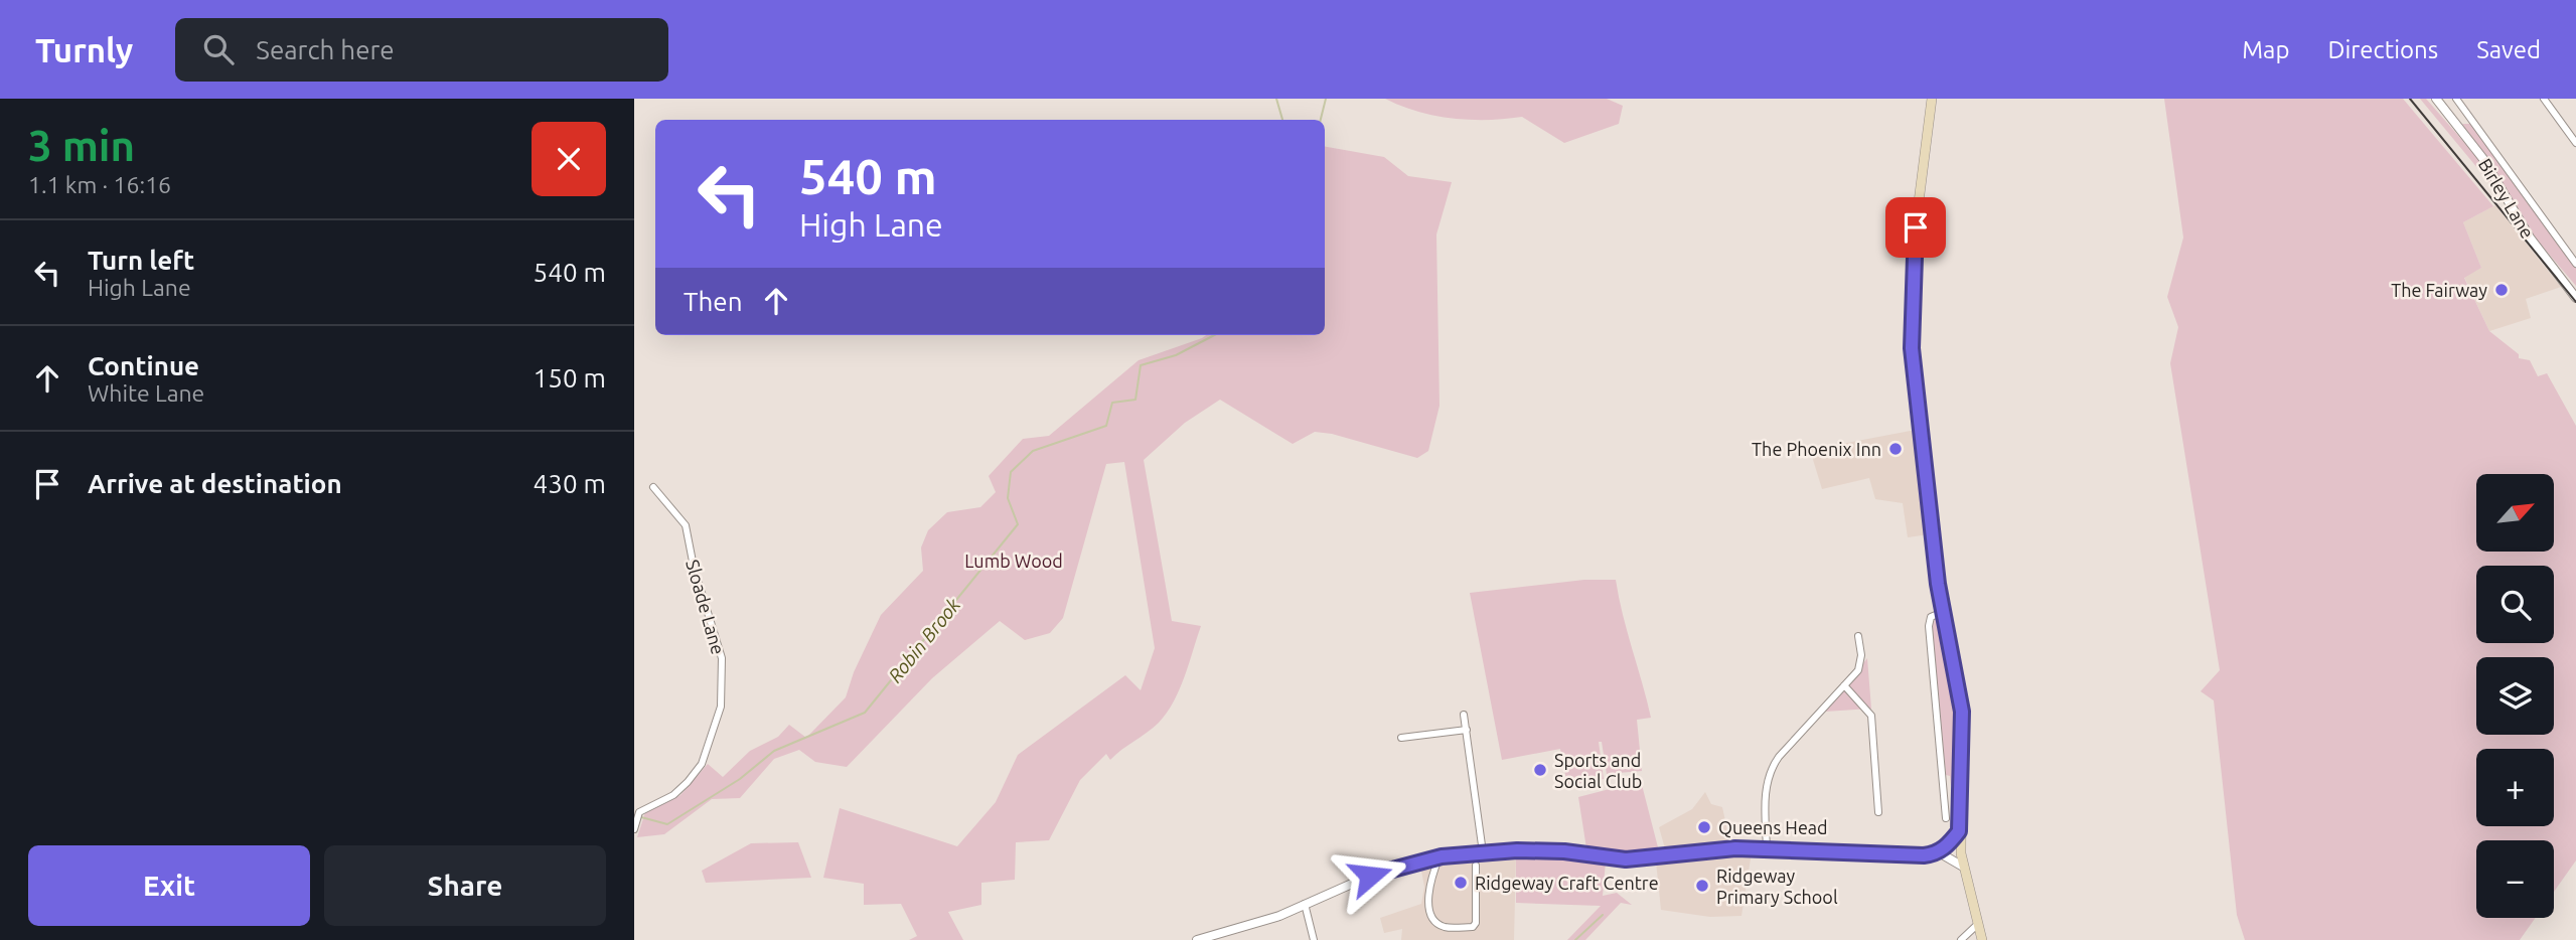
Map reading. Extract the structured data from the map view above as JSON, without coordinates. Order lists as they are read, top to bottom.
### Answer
{
  "streets": {
    "street": ["Birley Lane", "Sloade Lane"]
  },
  "water": ["Robin Brook"],
  "parks": ["Lumb Wood"],
  "places": [
    "The Fairway",
    "The Phoenix Inn",
    "Sports and Social Club",
    "Queens Head",
    "Ridgeway Craft Centre",
    "Ridgeway Primary School"
  ],
  "north": "top right",
  "page": {
    "header": "Turnly",
    "search": "Search here",
    "nav": ["Map", "Directions", "Saved"],
    "heading": ["3 min", "1.1 km · 16:16"],
    "turn": ["540 m", "High Lane"],
    "list": [
      {
        "name": "Turn left",
        "note": "High Lane",
        "value": "540 m"
      },
      {
        "name": "Continue",
        "note": "White Lane",
        "value": "150 m"
      },
      {
        "name": "Arrive at destination",
        "value": "430 m"
      }
    ],
    "then": "Then",
    "map_buttons": ["+", "−"],
    "buttons": ["Exit", "Share"]
  }
}
